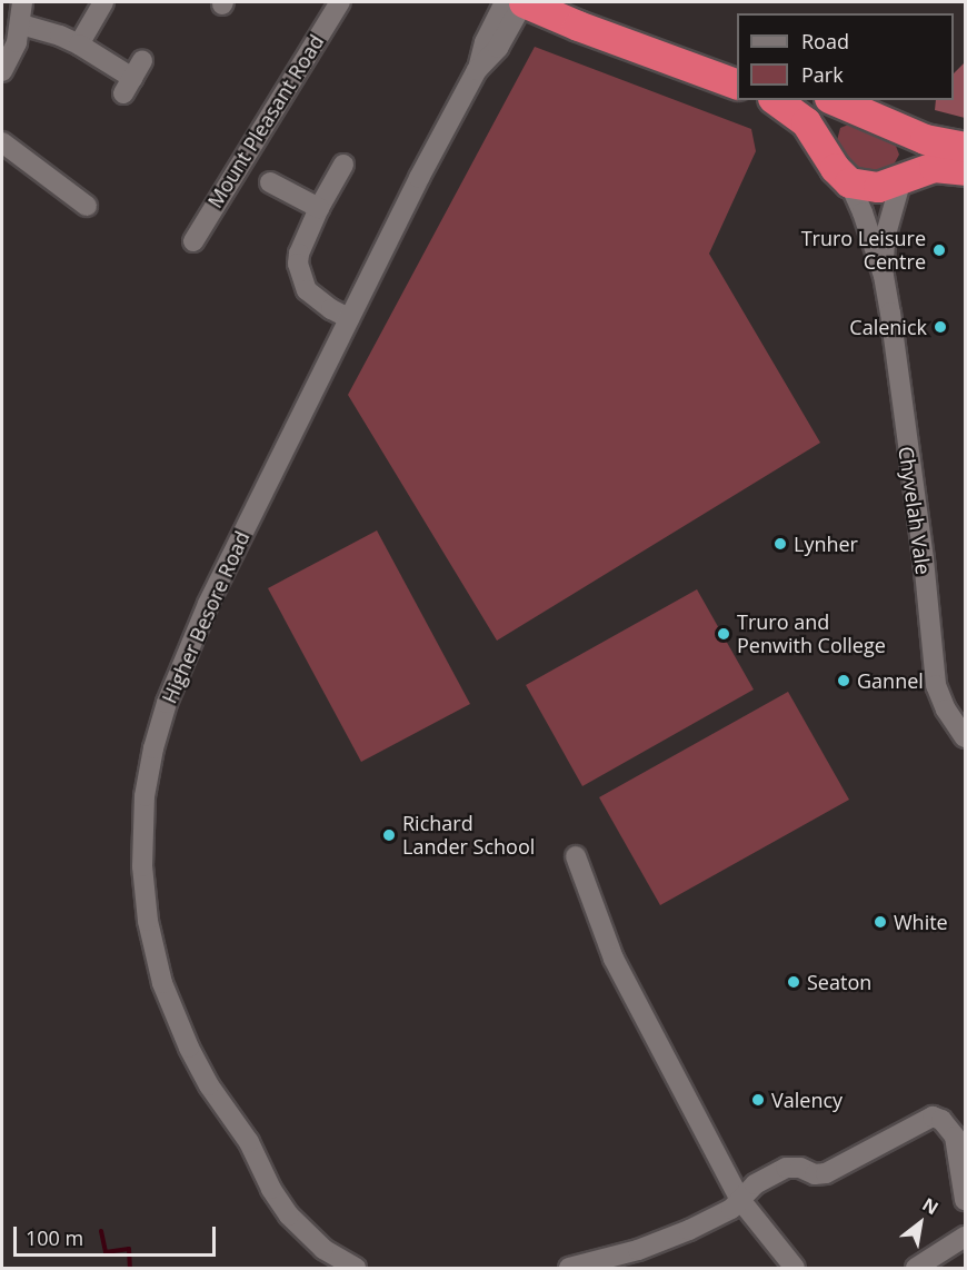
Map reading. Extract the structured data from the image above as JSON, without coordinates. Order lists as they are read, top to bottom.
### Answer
{
  "streets": {
    "street": ["Mount Pleasant Road", "Chyvelah Vale", "Higher Besore Road"]
  },
  "places": [
    "Truro Leisure Centre",
    "Calenick",
    "Lynher",
    "Truro and Penwith College",
    "Gannel",
    "Richard Lander School",
    "White",
    "Seaton",
    "Valency"
  ],
  "legend": ["Road", "Park"],
  "scale_bar": "100 m",
  "north": "top right"
}
